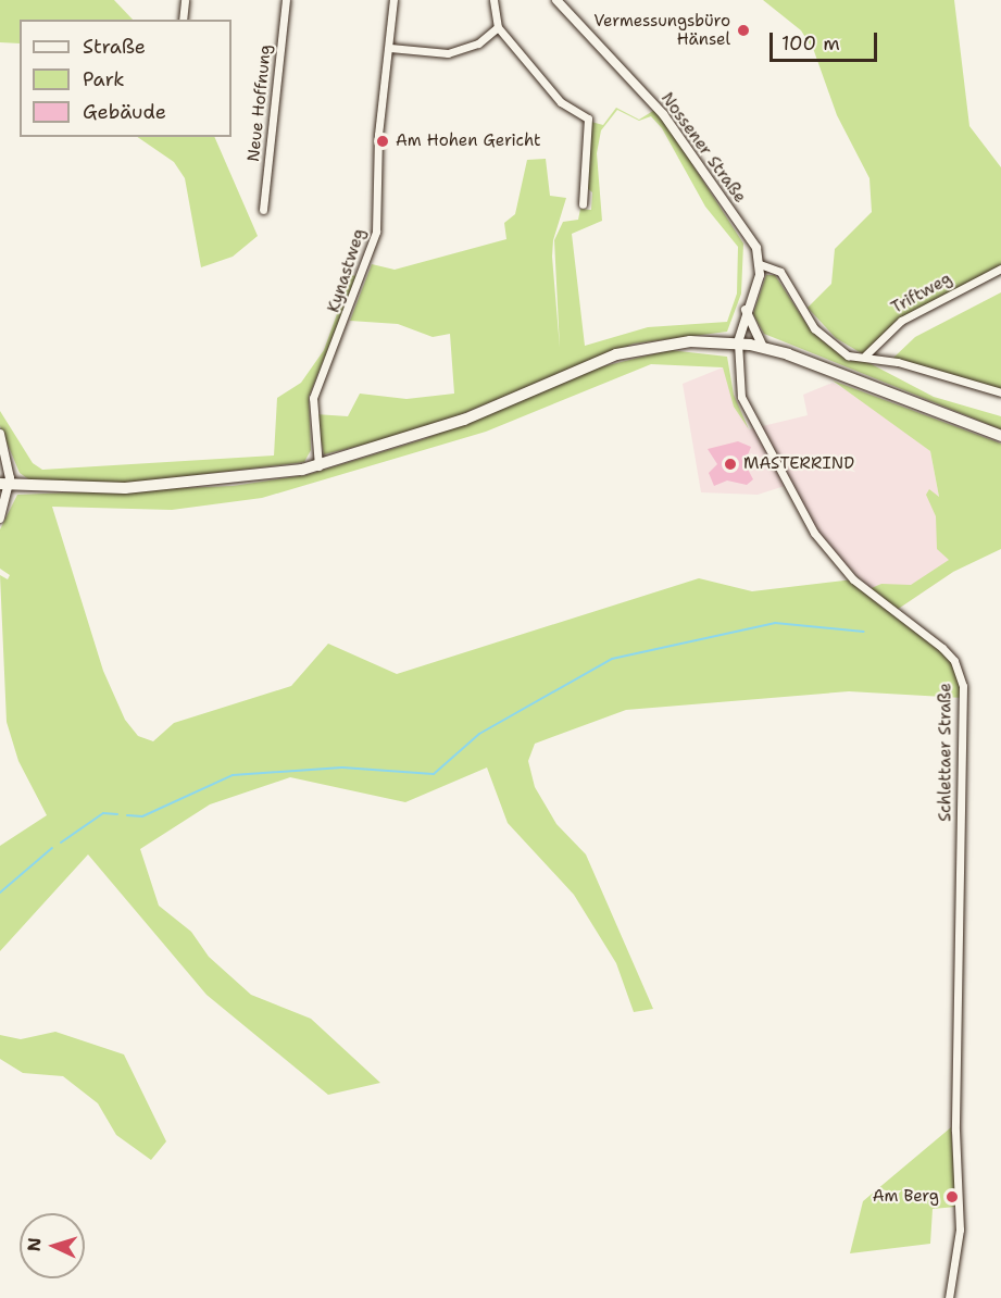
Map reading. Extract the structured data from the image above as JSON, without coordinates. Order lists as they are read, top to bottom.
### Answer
{
  "streets": {
    "street": [
      "Neue Hoffnung",
      "Nossener Straße",
      "Kynastweg",
      "Triftweg",
      "Schlettaer Straße"
    ]
  },
  "places": [
    "Vermessungsbüro Hänsel",
    "Am Hohen Gericht",
    "MASTERRIND",
    "Am Berg"
  ],
  "legend": ["Straße", "Park", "Gebäude"],
  "scale_bar": "100 m",
  "north": "left"
}
